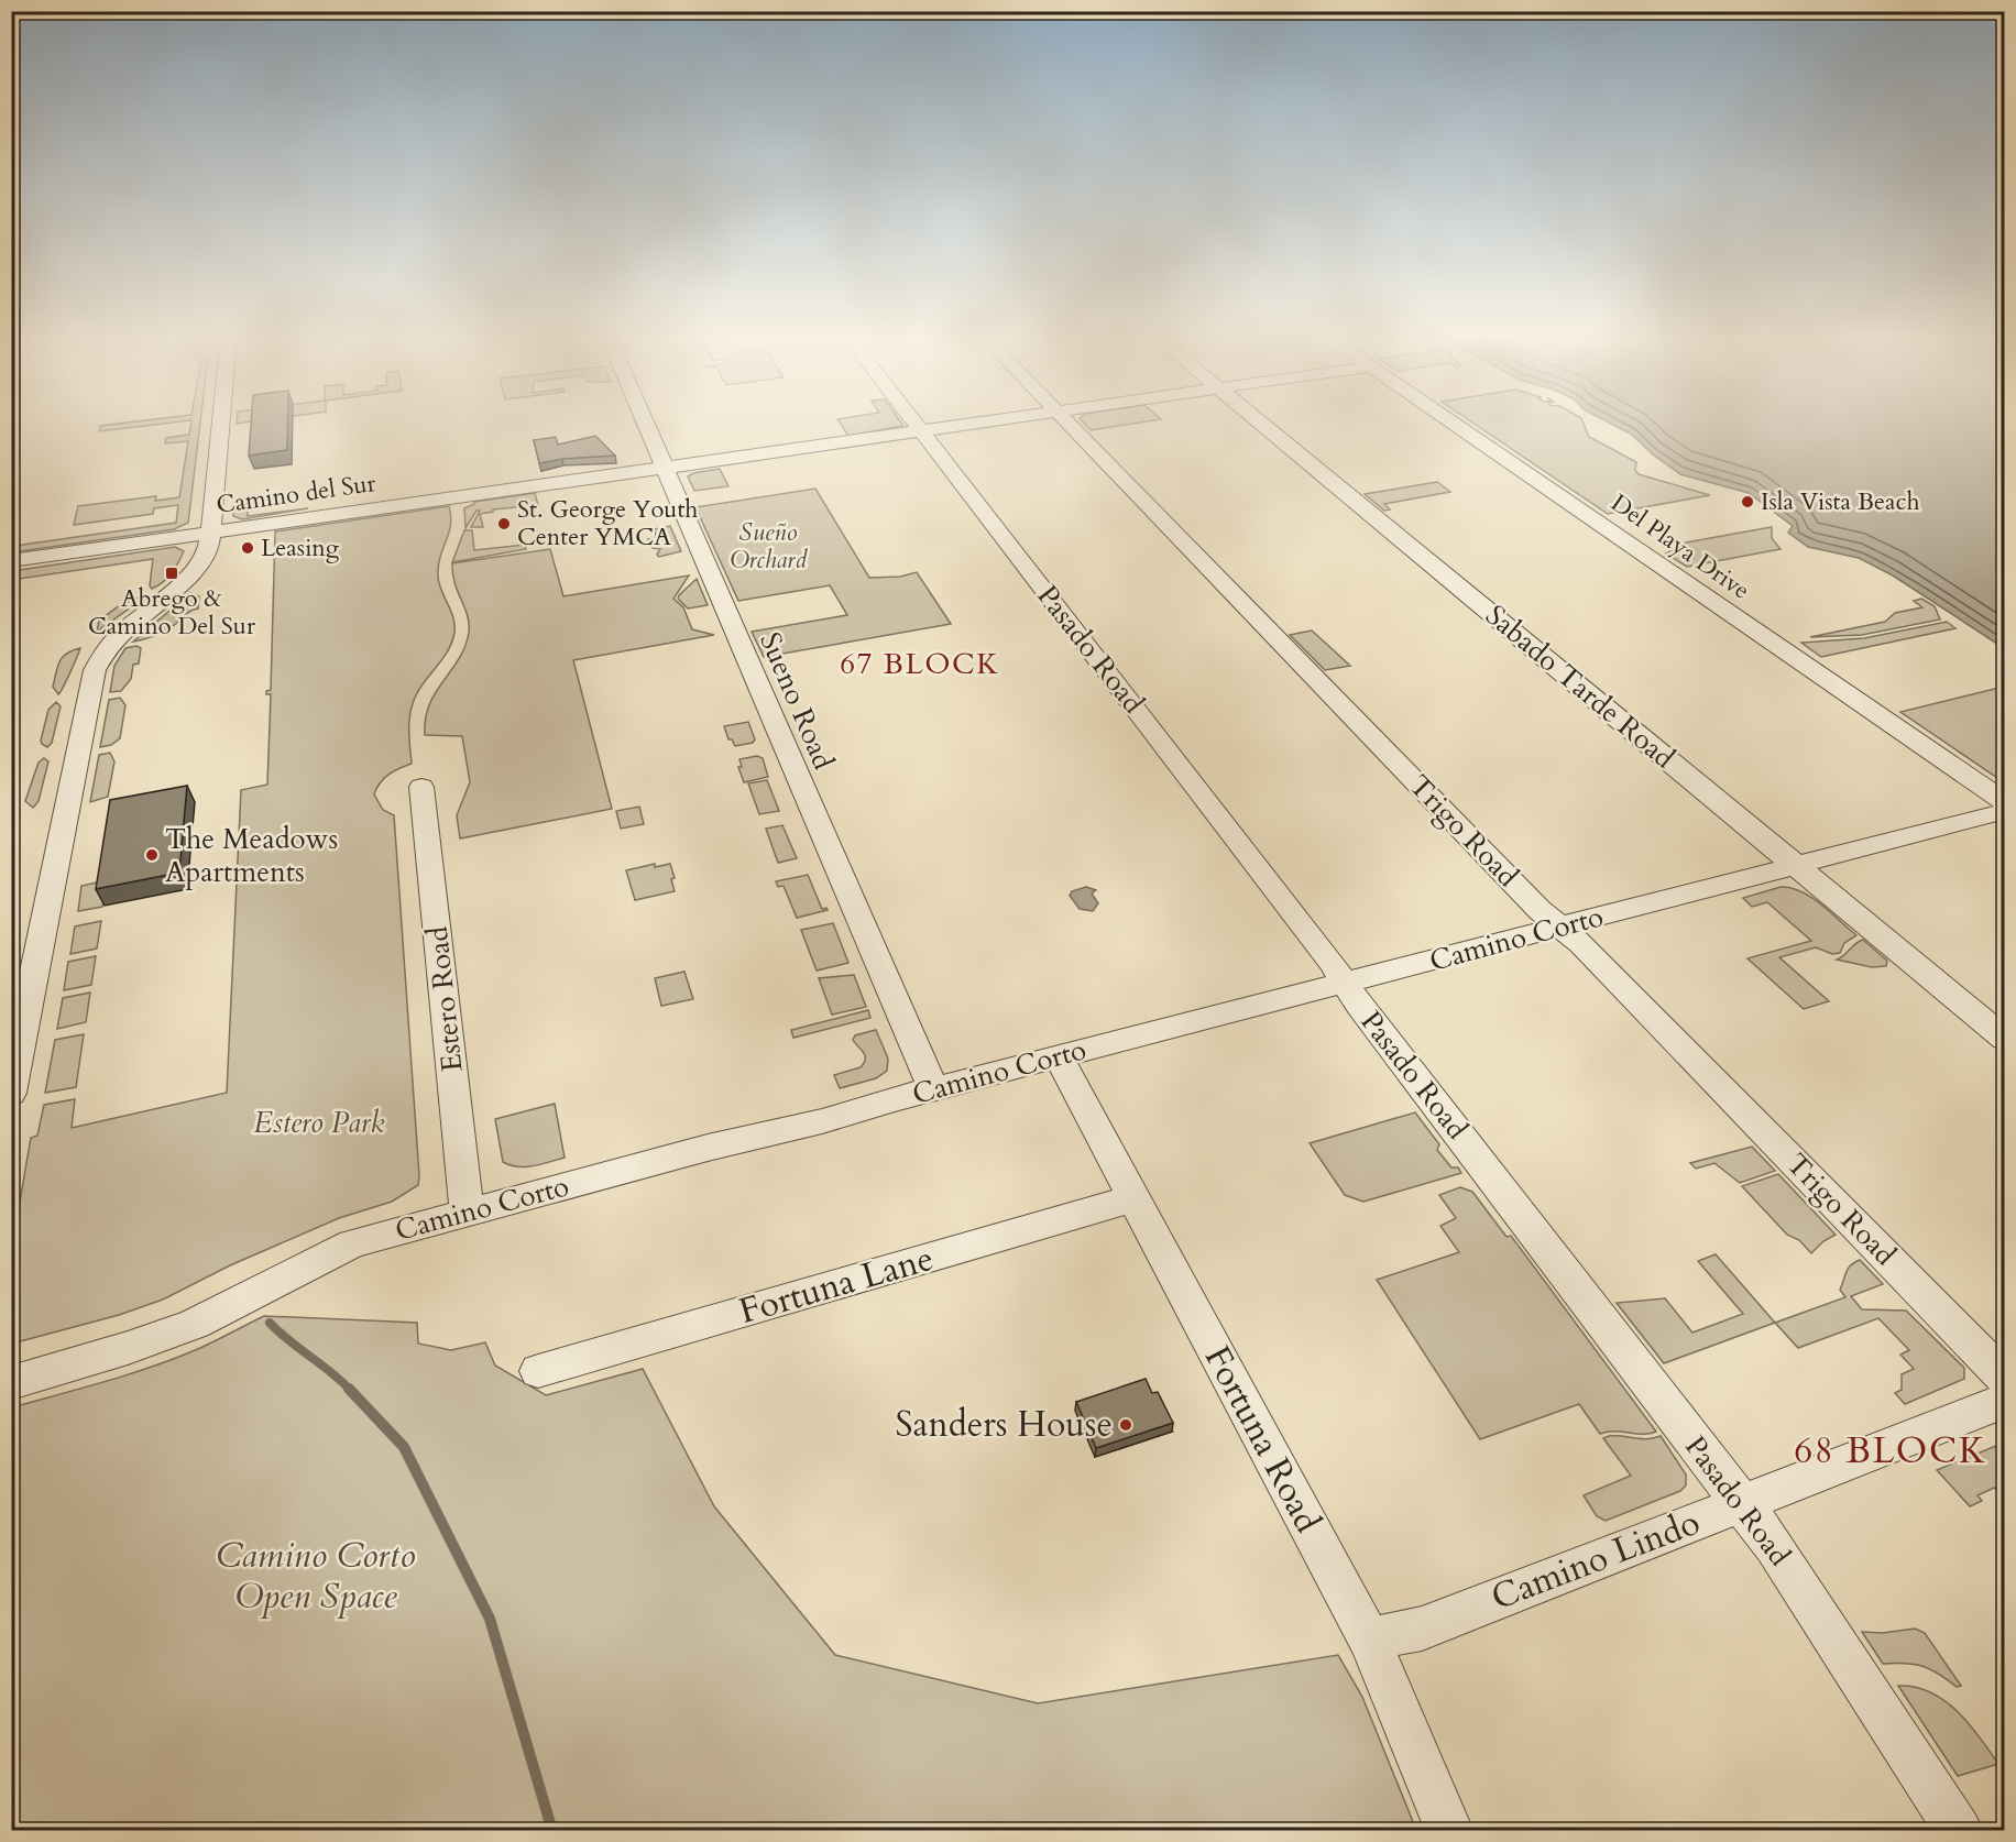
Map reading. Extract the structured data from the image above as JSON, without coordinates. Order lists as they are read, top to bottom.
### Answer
{
  "streets": {
    "street": [
      "Camino del Sur",
      "Del Playa Drive",
      "Pasado Road",
      "Sabado Tarde Road",
      "Sueno Road",
      "Trigo Road",
      "Camino Corto",
      "Estero Road",
      "Fortuna Lane",
      "Fortuna Road",
      "Camino Lindo"
    ]
  },
  "crossings": [
    ["Camino del Sur", "Pasado Road"],
    ["Camino del Sur", "Sueno Road"],
    ["Pasado Road", "Camino Corto"],
    ["Pasado Road", "Camino Lindo"],
    ["Sabado Tarde Road", "Camino Corto"],
    ["Sueno Road", "Camino Corto"],
    ["Trigo Road", "Camino Corto"],
    ["Camino Corto", "Estero Road"],
    ["Camino Corto", "Fortuna Road"],
    ["Fortuna Lane", "Fortuna Road"],
    ["Fortuna Road", "Camino Lindo"]
  ],
  "districts": ["67 BLOCK", "68 BLOCK"],
  "parks": ["Sueño Orchard", "Estero Park", "Camino Corto Open Space"],
  "places": {
    "other": [
      "Isla Vista Beach",
      "St. George Youth Center YMCA",
      "Leasing",
      "The Meadows Apartments",
      "Sanders House"
    ],
    "transit": ["Abrego & Camino Del Sur"]
  }
}
